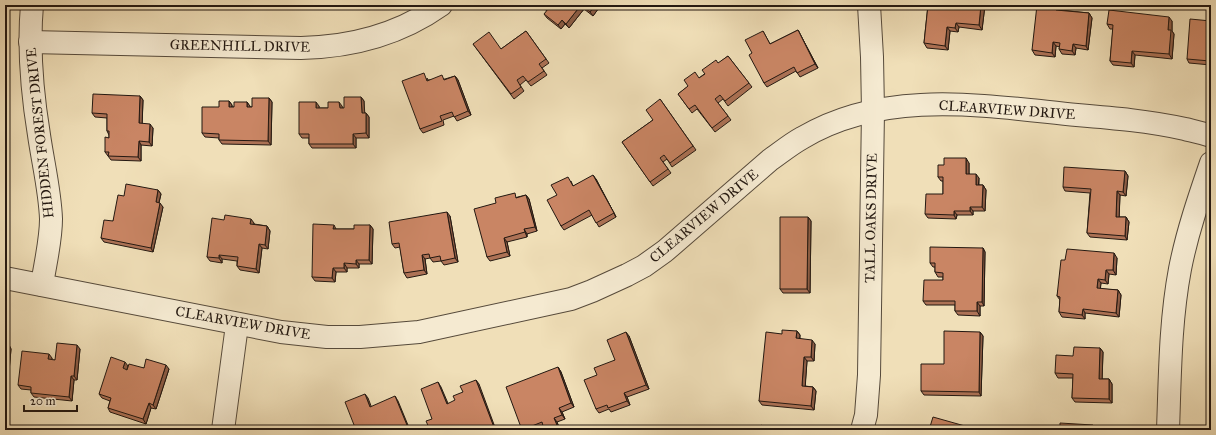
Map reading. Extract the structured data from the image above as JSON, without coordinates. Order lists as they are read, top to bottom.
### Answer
{
  "streets": {
    "street": [
      "GREENHILL DRIVE",
      "CLEARVIEW DRIVE",
      "HIDDEN FOREST DRIVE",
      "TALL OAKS DRIVE"
    ]
  },
  "crossings": [
    ["GREENHILL DRIVE", "HIDDEN FOREST DRIVE"],
    ["CLEARVIEW DRIVE", "HIDDEN FOREST DRIVE"],
    ["CLEARVIEW DRIVE", "TALL OAKS DRIVE"]
  ],
  "scale_bar": "20 m"
}
